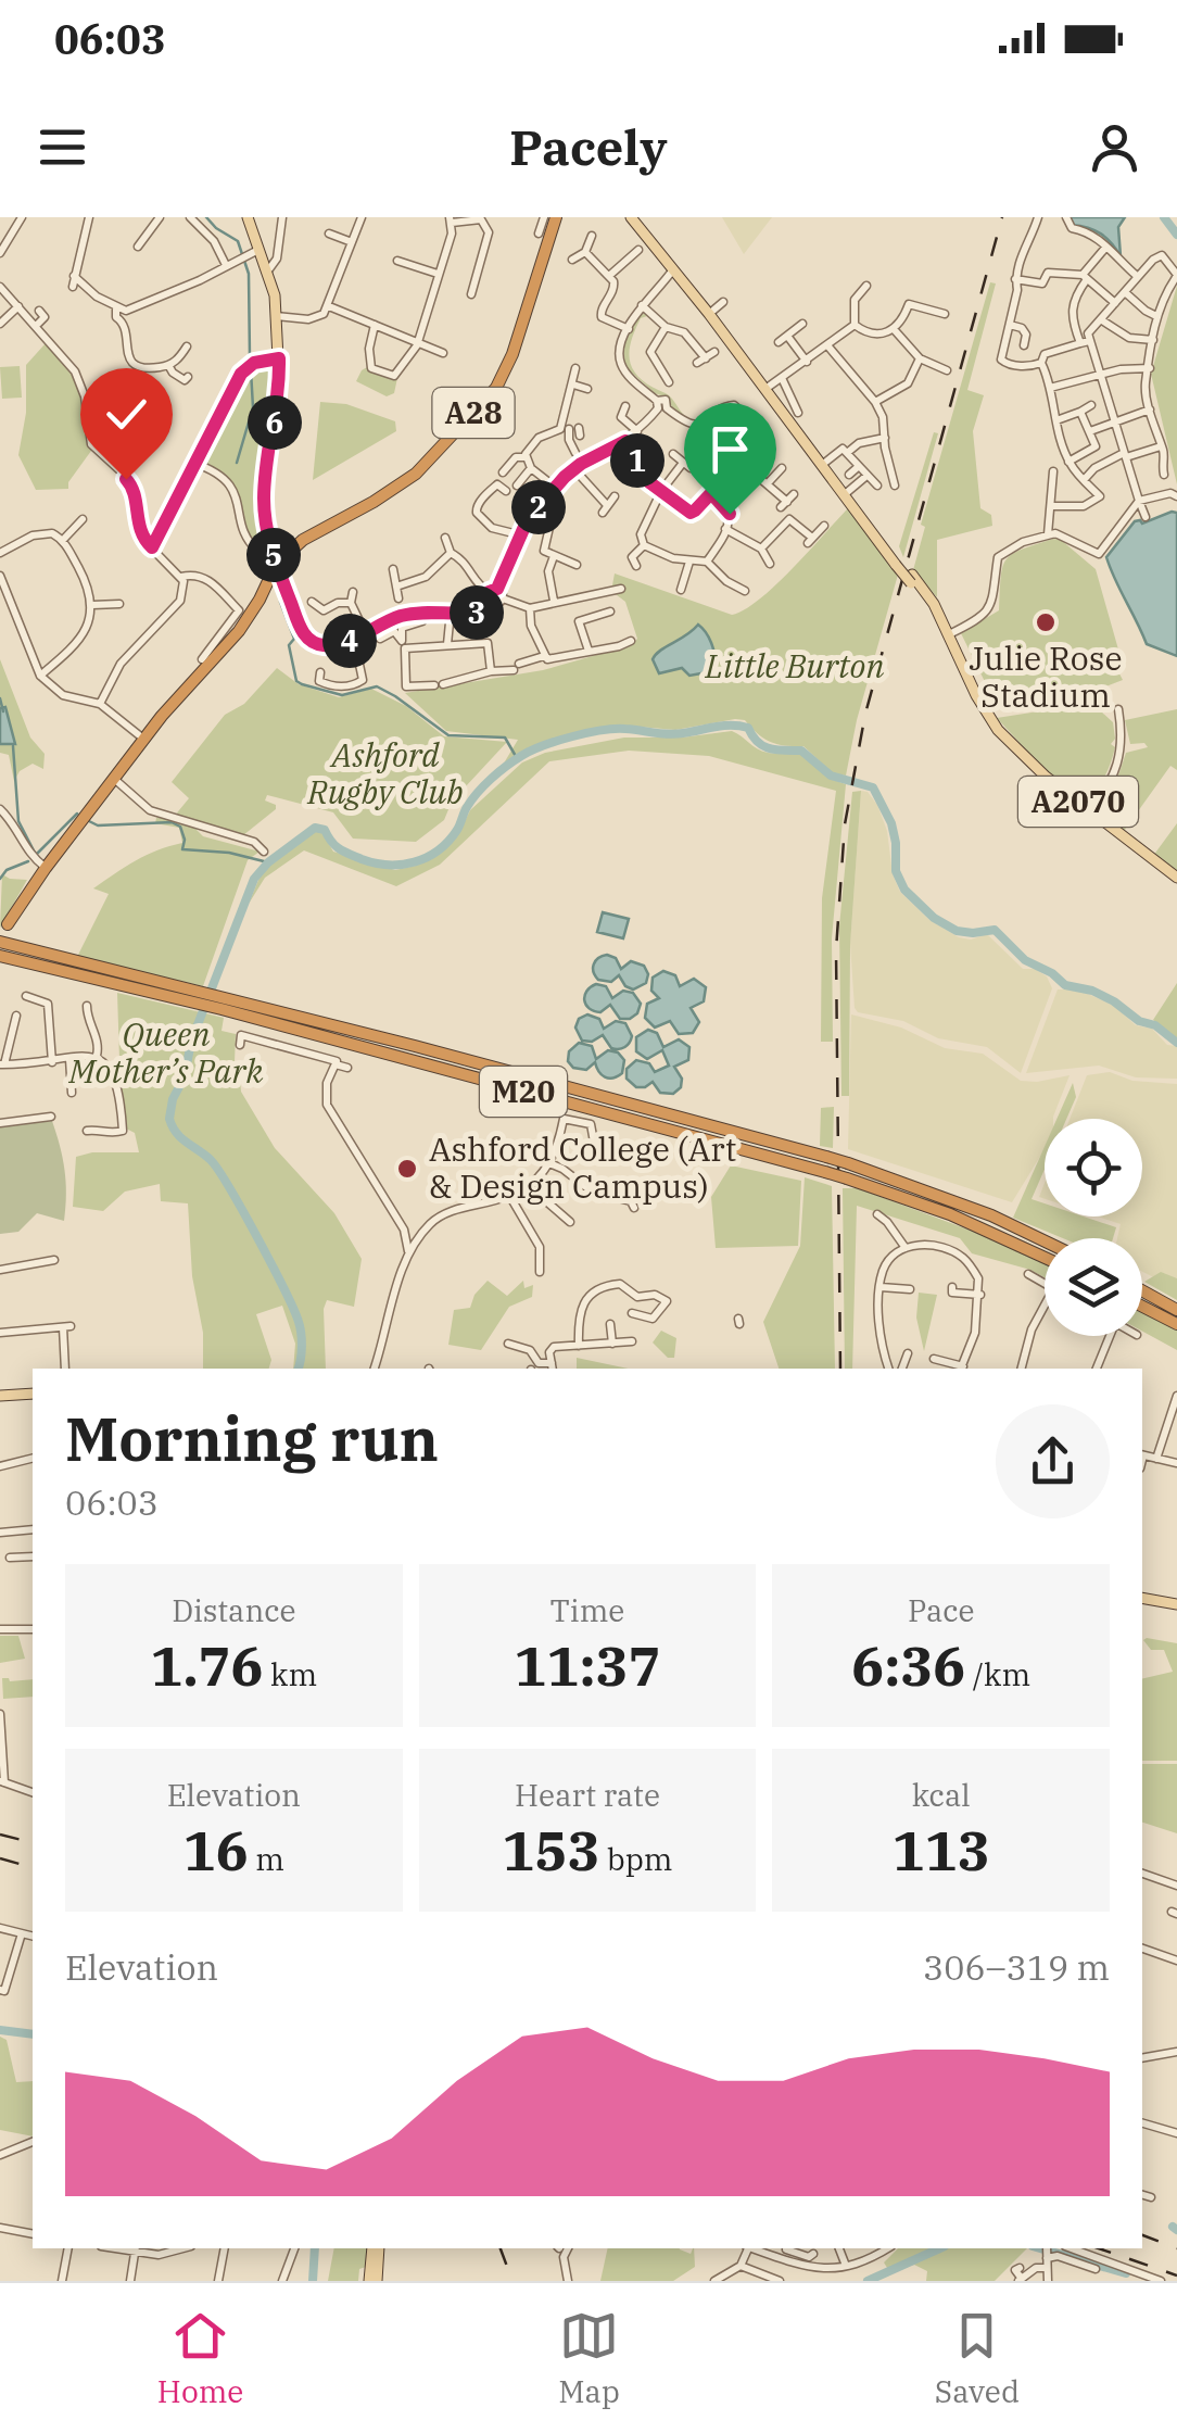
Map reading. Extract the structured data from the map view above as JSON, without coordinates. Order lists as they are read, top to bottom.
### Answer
{
  "streets": {
    "highway": ["A28", "M20"],
    "main road": ["A2070"]
  },
  "crossings": [
    ["A28", "M20"]
  ],
  "parks": ["Little Burton", "Ashford Rugby Club", "Queen Mother’s Park"],
  "places": ["Julie Rose Stadium", "Ashford College (Art & Design Campus)"],
  "page": {
    "status": "06:03",
    "header": "Pacely",
    "pins": [
      "6",
      "1",
      "2",
      "5",
      "3",
      "4"
    ],
    "heading": ["Morning run", "06:03"],
    "stats": [
      ["Distance", "1.76 km"],
      ["Time", "11:37"],
      ["Pace", "6:36 /km"],
      ["Elevation", "16 m"],
      ["Heart rate", "153 bpm"],
      ["kcal", "113"]
    ],
    "chart": ["Elevation", "306–319 m"],
    "tabs": ["Home", "Map", "Saved"]
  }
}
